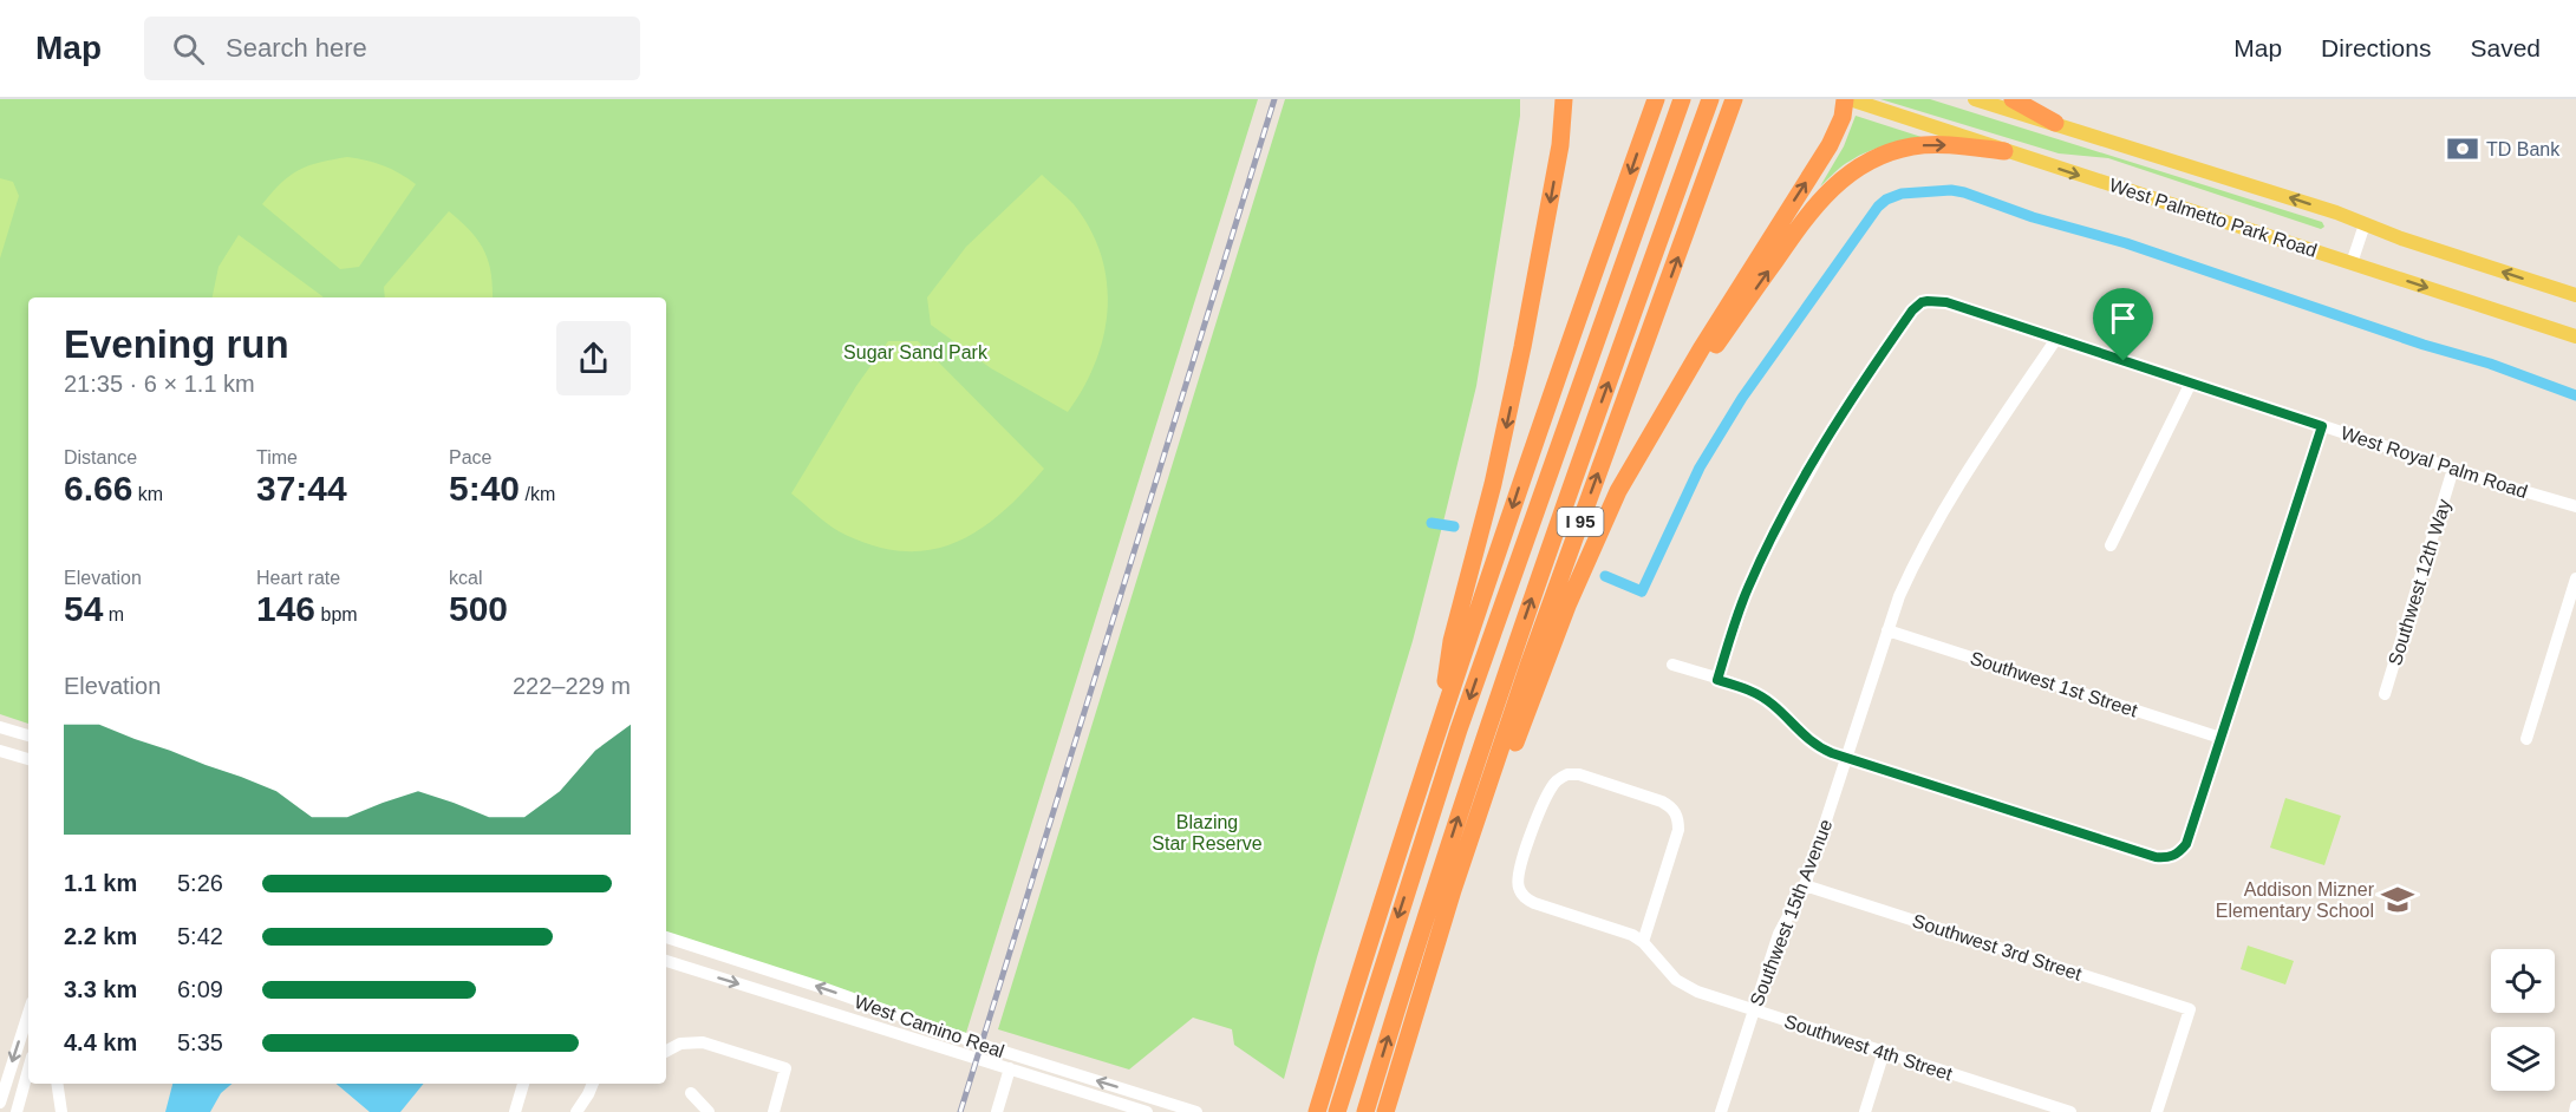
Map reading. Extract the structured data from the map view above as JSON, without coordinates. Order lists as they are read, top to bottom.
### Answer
{
  "streets": {
    "highway": ["I 95"],
    "main road": ["West Palmetto Park Road"],
    "street": [
      "West Royal Palm Road",
      "Southwest 12th Way",
      "Southwest 1st Street",
      "Southwest 15th Avenue",
      "Southwest 3rd Street",
      "West Camino Real",
      "Southwest 4th Street"
    ]
  },
  "crossings": [
    ["West Royal Palm Road", "Southwest 12th Way"],
    ["West Royal Palm Road", "Southwest 15th Avenue"],
    ["Southwest 1st Street", "Southwest 15th Avenue"],
    ["Southwest 15th Avenue", "Southwest 3rd Street"],
    ["Southwest 15th Avenue", "Southwest 4th Street"]
  ],
  "parks": ["Sugar Sand Park", "Blazing Star Reserve"],
  "places": {
    "bank": ["TD Bank"],
    "school or university": ["Addison Mizner Elementary School"]
  },
  "page": {
    "header": "Map",
    "search": "Search here",
    "nav": ["Map", "Directions", "Saved"],
    "heading": ["Evening run", "21:35 · 6 × 1.1 km"],
    "stats": [
      ["Distance", "6.66 km"],
      ["Time", "37:44"],
      ["Pace", "5:40 /km"],
      ["Elevation", "54 m"],
      ["Heart rate", "146 bpm"],
      ["kcal", "500"]
    ],
    "chart": ["Elevation", "222–229 m"],
    "list": [
      {
        "name": "1.1 km",
        "note": "5:26"
      },
      {
        "name": "2.2 km",
        "note": "5:42"
      },
      {
        "name": "3.3 km",
        "note": "6:09"
      },
      {
        "name": "4.4 km",
        "note": "5:35"
      }
    ]
  }
}
